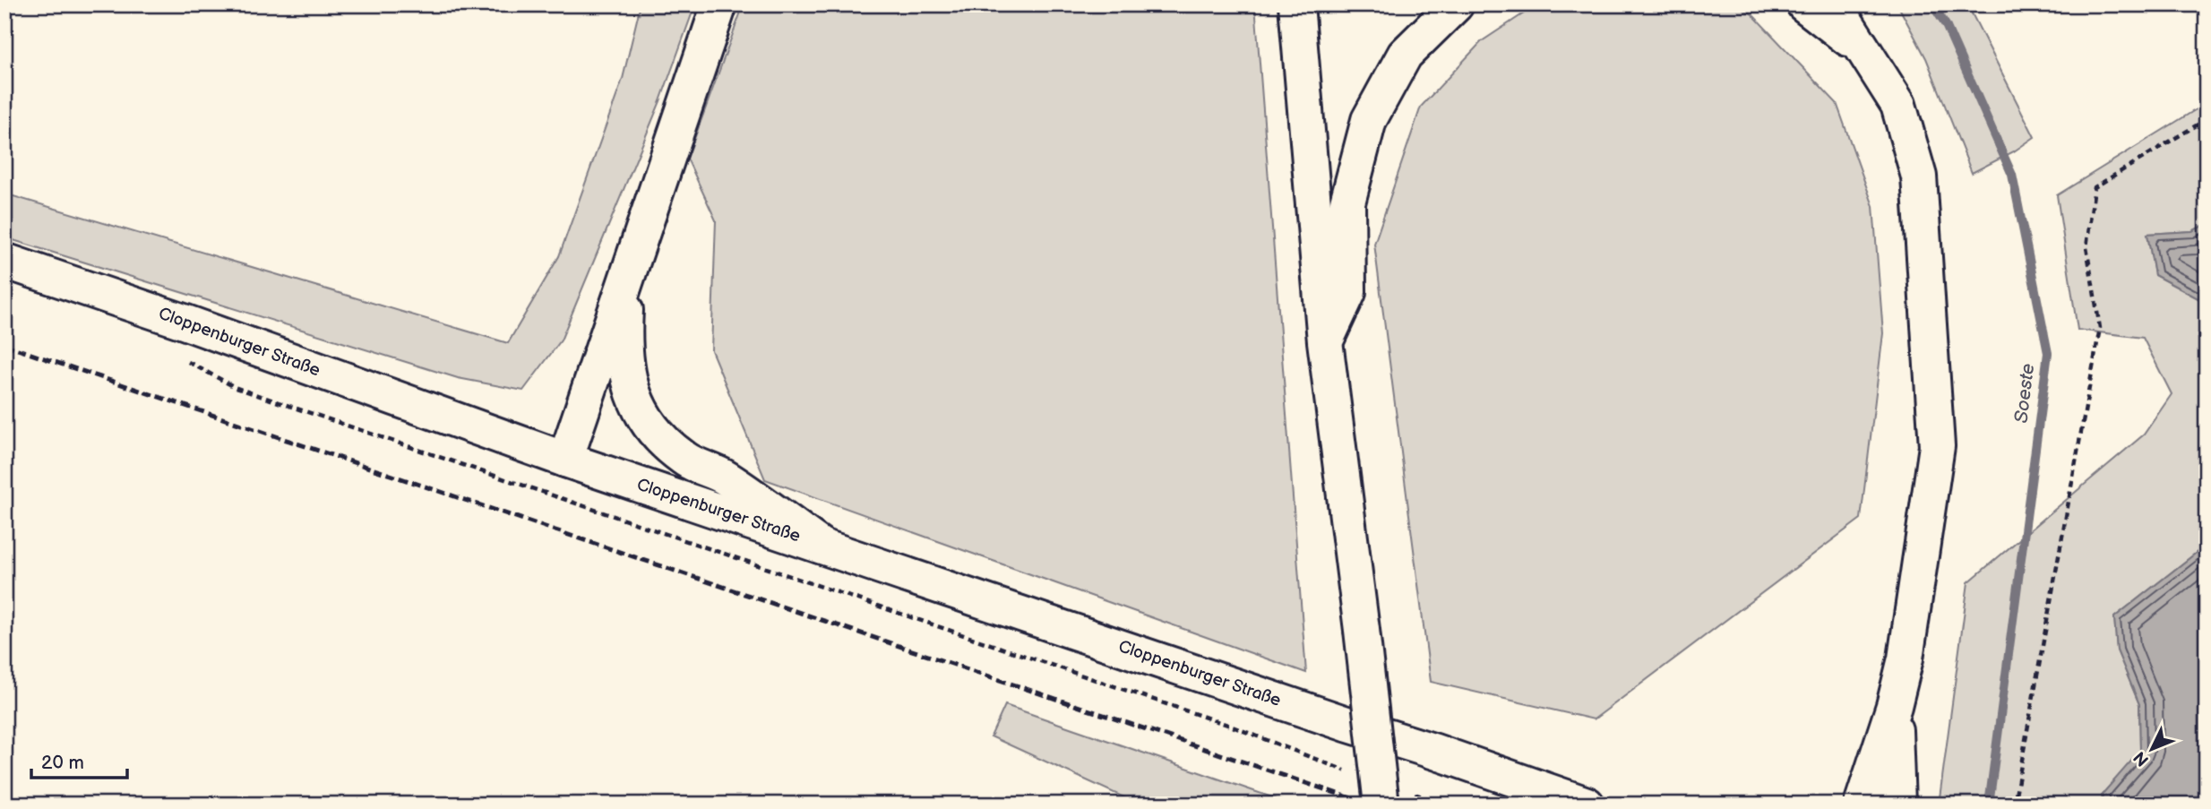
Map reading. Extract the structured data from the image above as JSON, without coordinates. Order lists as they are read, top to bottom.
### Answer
{
  "streets": {
    "main road": ["Cloppenburger Straße"]
  },
  "water": ["Soeste"],
  "scale_bar": "20 m",
  "north": "bottom left"
}
